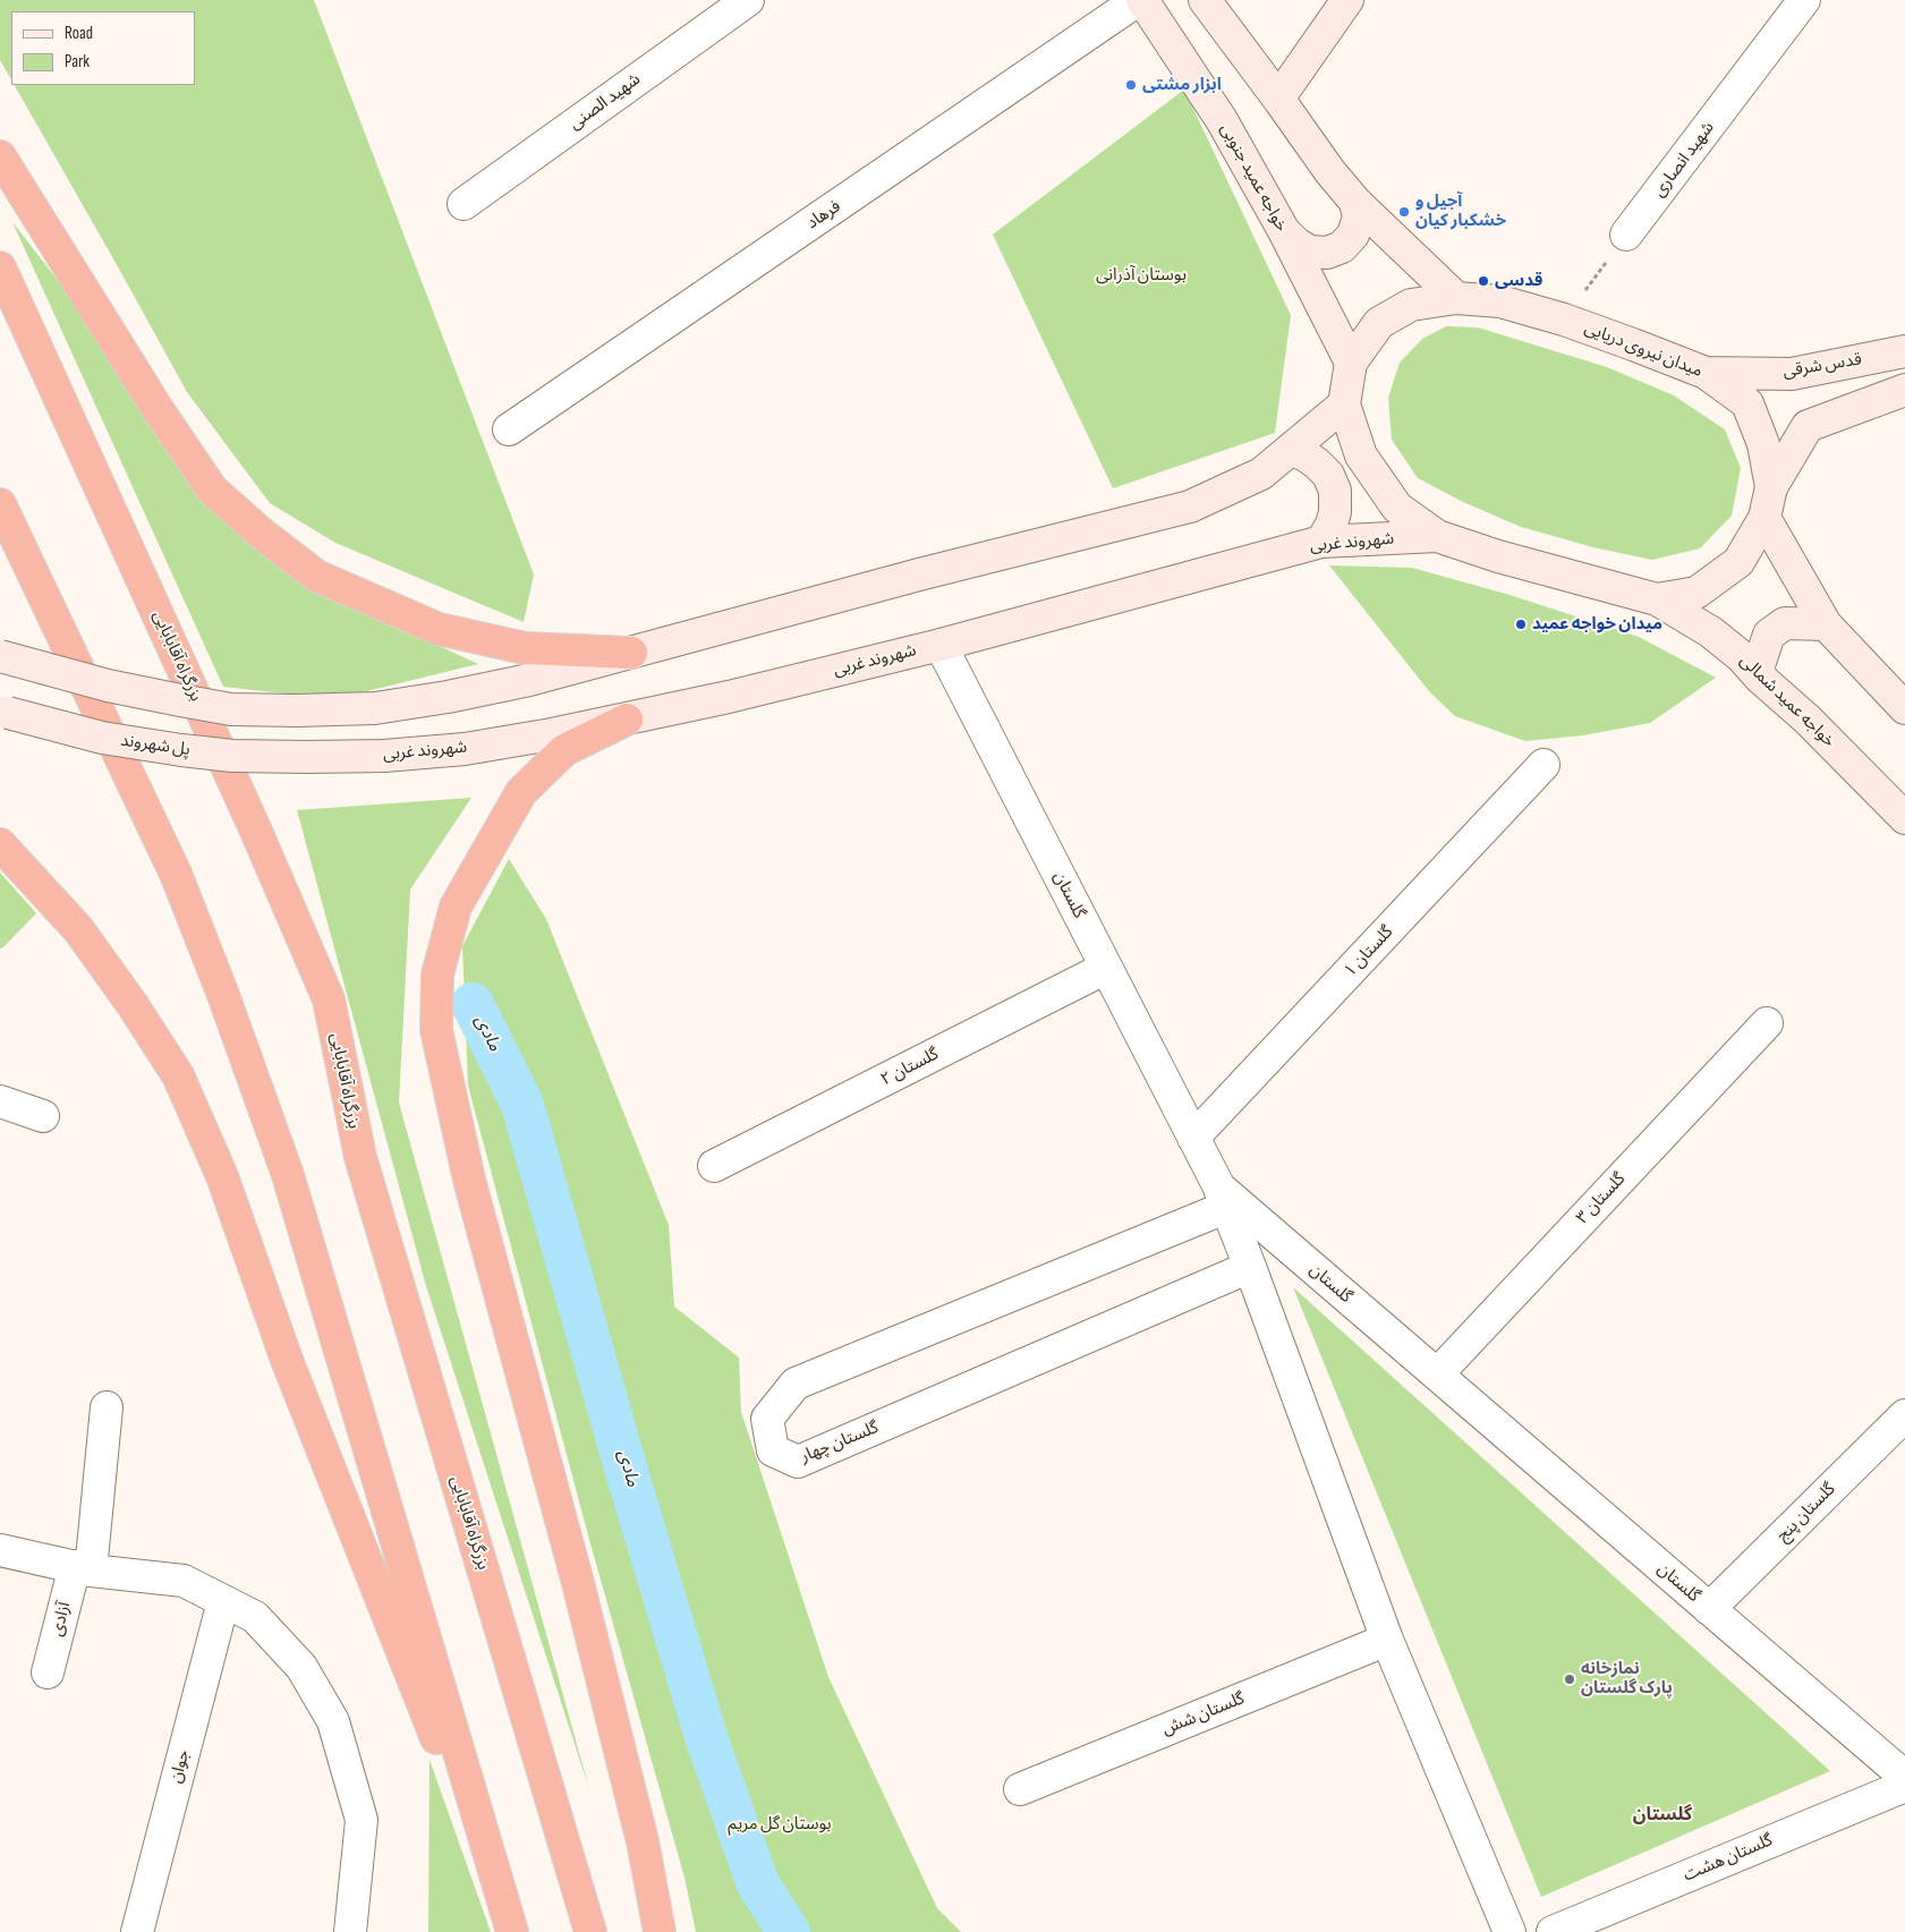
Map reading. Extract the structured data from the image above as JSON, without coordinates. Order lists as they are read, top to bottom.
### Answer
{
  "streets": {
    "highway": ["بزرگراه آقابابایی"],
    "main road": [
      "خواجه عمید جنوبی",
      "میدان نیروی دریایی",
      "قدس شرقی",
      "شهروند غربی",
      "خواجه عمید شمالی",
      "پل شهروند"
    ],
    "street": [
      "شهید الصنی",
      "شهید انصاری",
      "فرهاد",
      "گلستان",
      "گلستان ۱",
      "گلستان ۲",
      "گلستان ۳",
      "گلستان چهار",
      "گلستان پنج",
      "آزادی",
      "گلستان شش",
      "جوان",
      "گلستان هشت"
    ]
  },
  "crossings": [
    ["خواجه عمید جنوبی", "فرهاد"],
    ["خواجه عمید جنوبی", "میدان نیروی دریایی"],
    ["میدان نیروی دریایی", "قدس شرقی"],
    ["میدان نیروی دریایی", "شهروند غربی"],
    ["میدان نیروی دریایی", "خواجه عمید شمالی"],
    ["شهروند غربی", "پل شهروند"],
    ["شهروند غربی", "گلستان"],
    ["گلستان", "گلستان ۱"],
    ["گلستان", "گلستان ۲"],
    ["گلستان", "گلستان ۳"],
    ["گلستان", "گلستان چهار"],
    ["گلستان", "گلستان پنج"]
  ],
  "districts": ["گلستان"],
  "water": ["مادی"],
  "parks": ["بوستان آذرانی", "بوستان گل مریم"],
  "places": [
    "ابزار مشتی",
    "آجیل و خشکبار کیان",
    "قدسی",
    "میدان خواجه عمید",
    "نمازخانه پارک گلستان"
  ],
  "legend": ["Road", "Park"]
}
